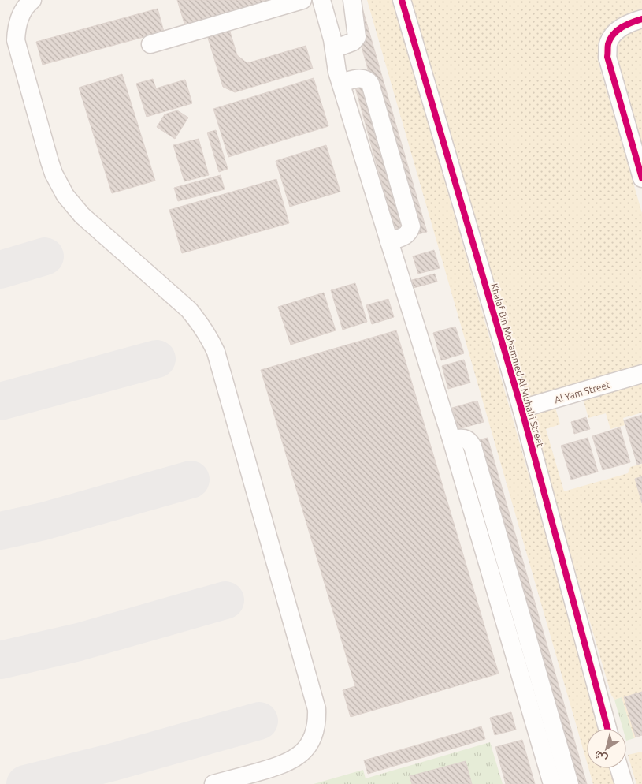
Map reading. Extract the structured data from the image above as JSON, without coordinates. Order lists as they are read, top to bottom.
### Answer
{
  "streets": {
    "street": ["Khalaf Bin Mohammed Al Muhairi Street", "Al Yam Street"]
  },
  "crossings": [
    ["Khalaf Bin Mohammed Al Muhairi Street", "Al Yam Street"]
  ],
  "north": "bottom left"
}
